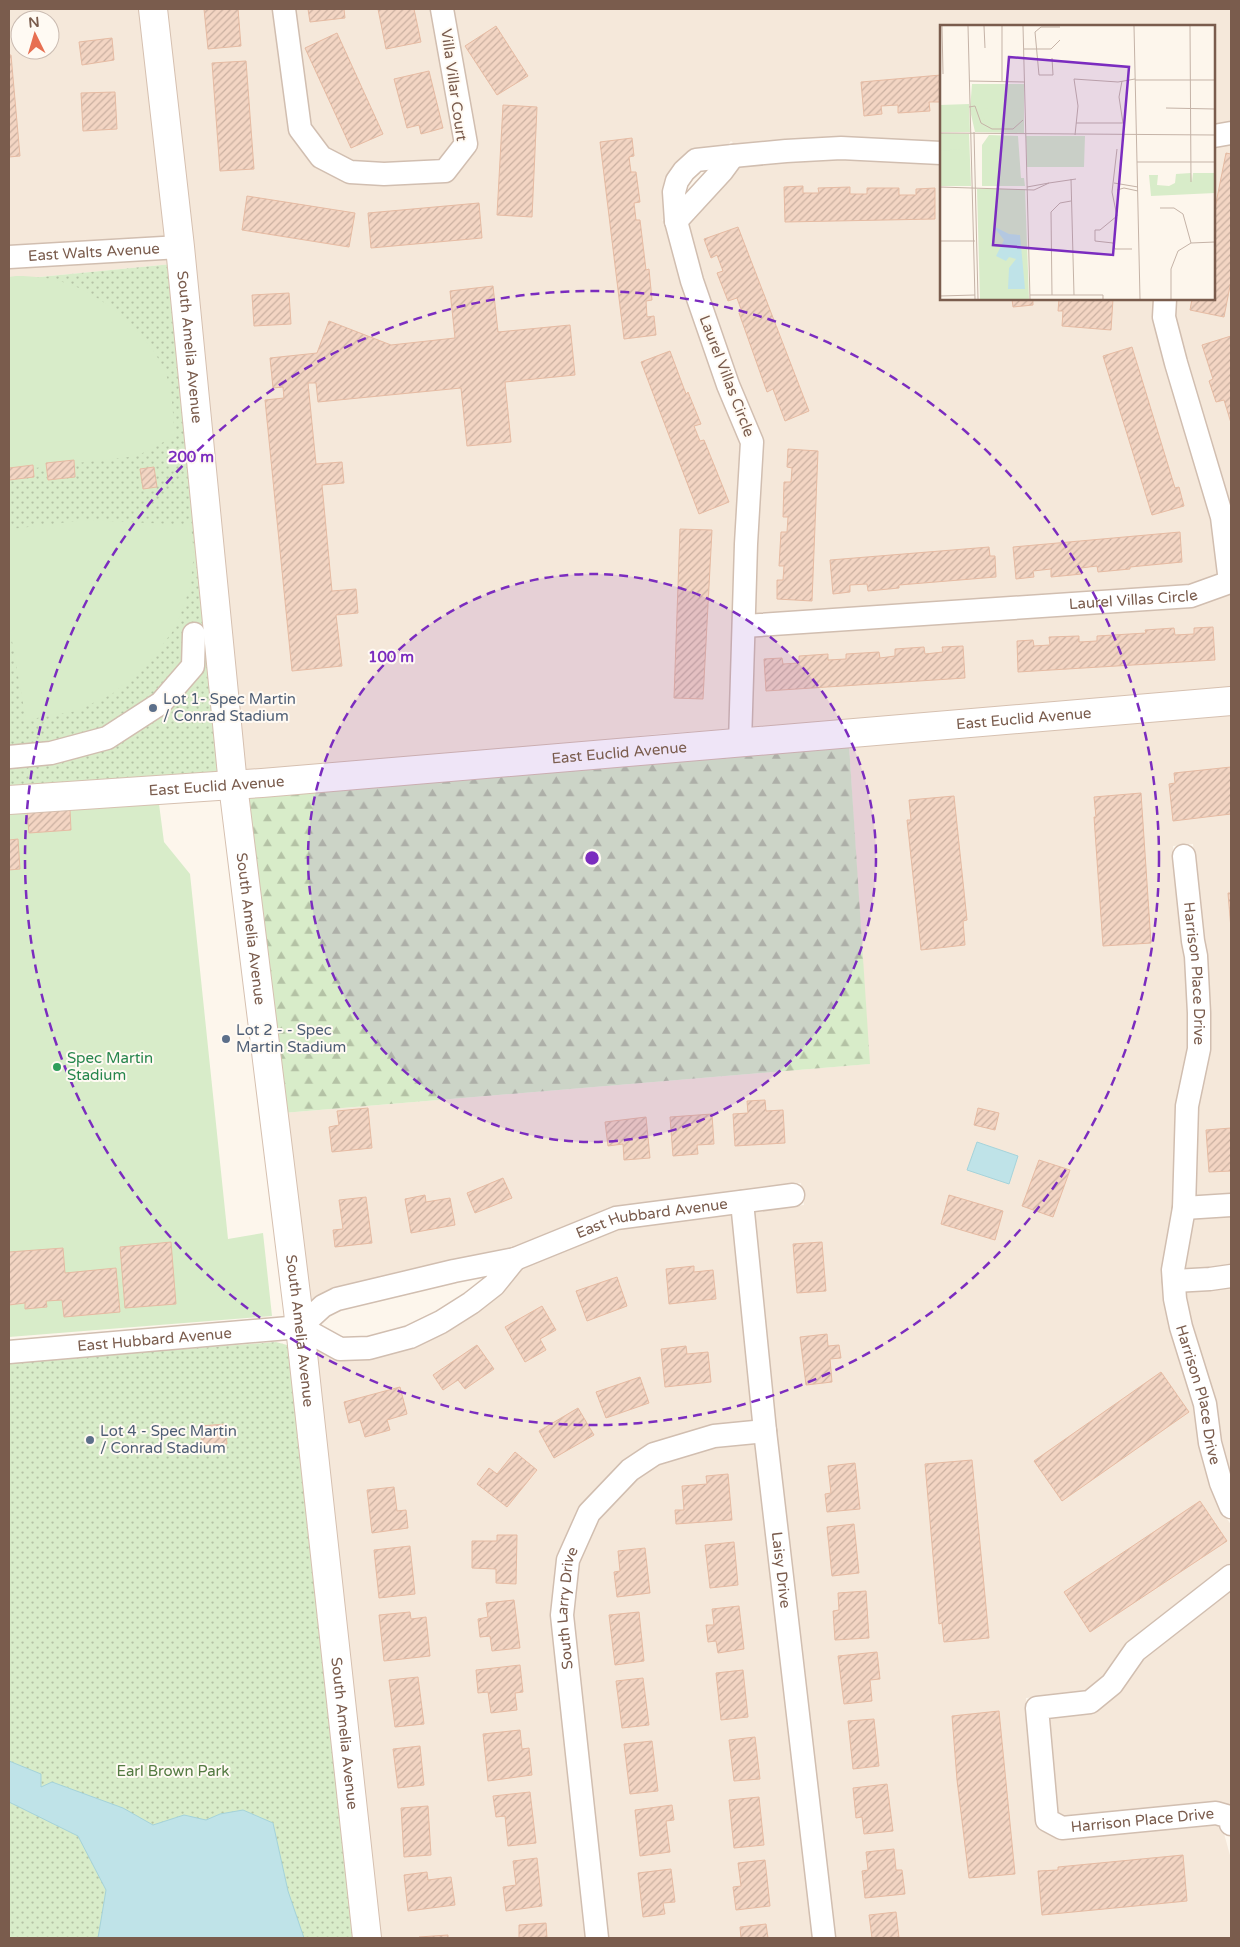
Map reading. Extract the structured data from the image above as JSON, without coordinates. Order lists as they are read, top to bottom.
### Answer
{
  "streets": {
    "main road": ["South Amelia Avenue", "East Euclid Avenue"],
    "street": [
      "Villa Villar Court",
      "East Walts Avenue",
      "Laurel Villas Circle",
      "Harrison Place Drive",
      "East Hubbard Avenue",
      "Laisy Drive",
      "South Larry Drive"
    ]
  },
  "crossings": [
    ["East Walts Avenue", "South Amelia Avenue"],
    ["South Amelia Avenue", "East Euclid Avenue"],
    ["South Amelia Avenue", "East Hubbard Avenue"],
    ["Laurel Villas Circle", "East Euclid Avenue"],
    ["East Hubbard Avenue", "Laisy Drive"],
    ["Laisy Drive", "South Larry Drive"]
  ],
  "parks": ["Earl Brown Park"],
  "places": [
    "Lot 1- Spec Martin / Conrad Stadium",
    "Lot 2 - - Spec Martin Stadium",
    "Spec Martin Stadium",
    "Lot 4 - Spec Martin / Conrad Stadium"
  ],
  "north": "top",
  "rings": ["200 m", "100 m"]
}
